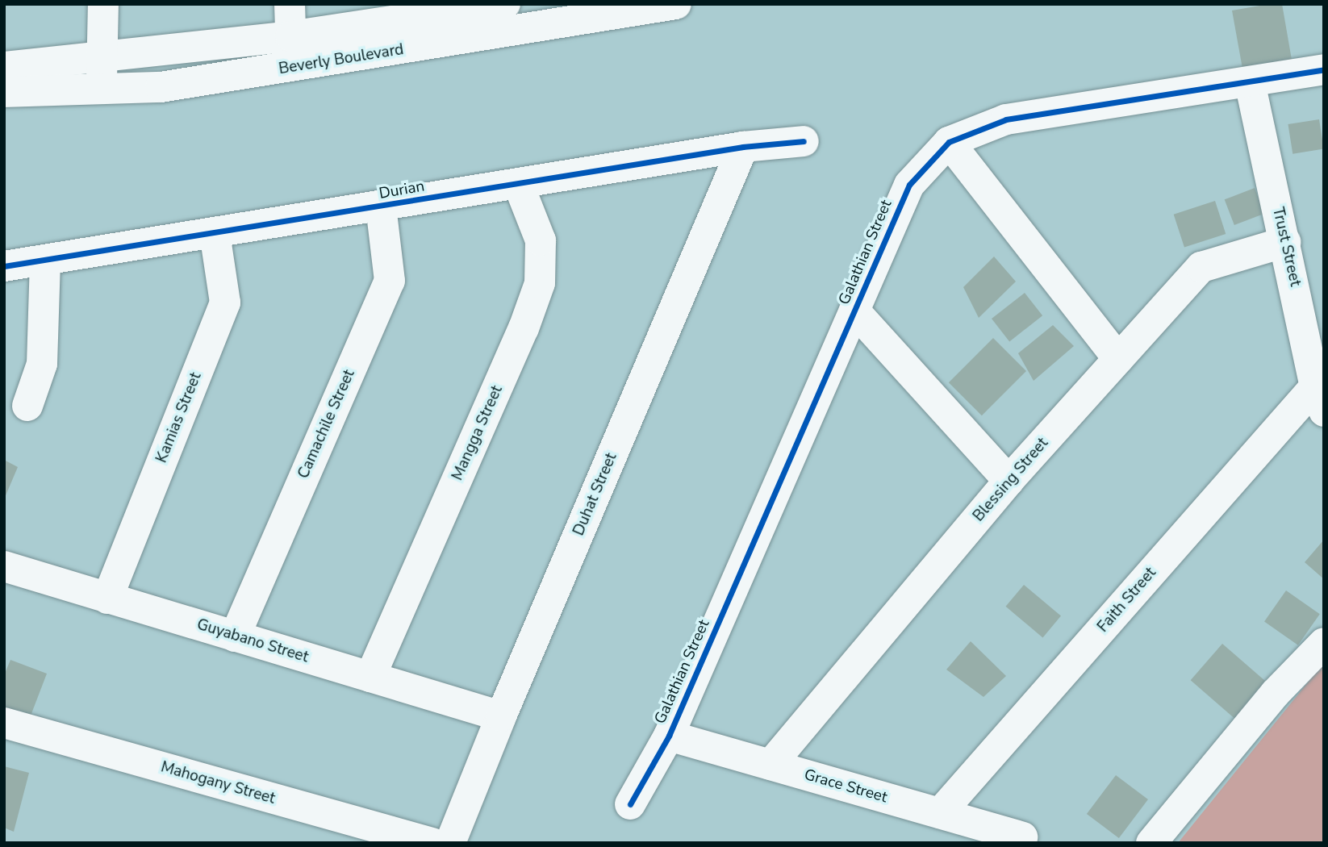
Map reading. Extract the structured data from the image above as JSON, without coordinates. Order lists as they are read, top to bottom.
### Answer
{
  "streets": {
    "street": [
      "Beverly Boulevard",
      "Durian",
      "Trust Street",
      "Galathian Street",
      "Kamias Street",
      "Camachile Street",
      "Mangga Street",
      "Blessing Street",
      "Duhat Street",
      "Faith Street",
      "Guyabano Street",
      "Mahogany Street",
      "Grace Street"
    ]
  },
  "crossings": [
    ["Durian", "Kamias Street"],
    ["Durian", "Camachile Street"],
    ["Durian", "Mangga Street"],
    ["Durian", "Duhat Street"],
    ["Trust Street", "Galathian Street"],
    ["Trust Street", "Blessing Street"],
    ["Trust Street", "Faith Street"],
    ["Galathian Street", "Grace Street"],
    ["Kamias Street", "Guyabano Street"],
    ["Camachile Street", "Guyabano Street"],
    ["Mangga Street", "Guyabano Street"],
    ["Blessing Street", "Grace Street"],
    ["Duhat Street", "Guyabano Street"],
    ["Faith Street", "Grace Street"]
  ]
}
